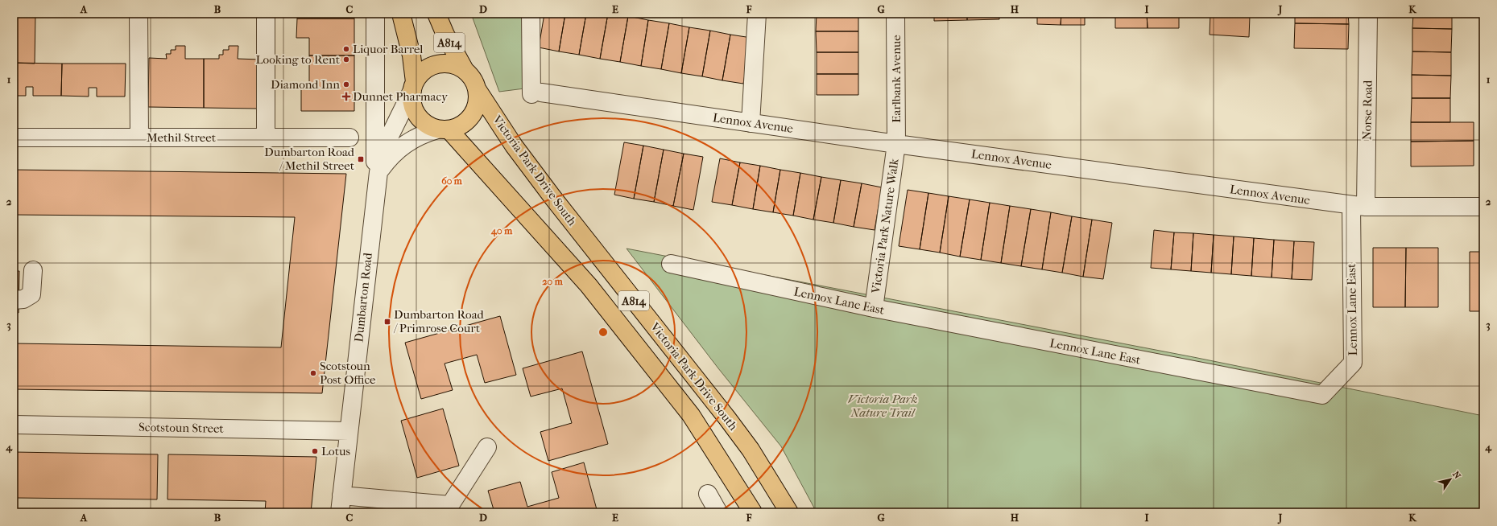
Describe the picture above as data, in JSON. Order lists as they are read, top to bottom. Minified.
{"streets":{"main road":["A814","Victoria Park Drive South"],"street":["Earlbank Avenue","Norse Road","Lennox Avenue","Methil Street","Victoria Park Nature Walk","Dumbarton Road","Lennox Lane East","Scotstoun Street"]},"crossings":[["A814","Victoria Park Drive South"],["A814","Dumbarton Road"],["Earlbank Avenue","Lennox Avenue"],["Earlbank Avenue","Victoria Park Nature Walk"],["Norse Road","Lennox Avenue"],["Norse Road","Lennox Lane East"],["Lennox Avenue","Victoria Park Nature Walk"],["Lennox Avenue","Lennox Lane East"],["Victoria Park Drive South","Dumbarton Road"],["Victoria Park Nature Walk","Lennox Lane East"],["Dumbarton Road","Scotstoun Street"]],"parks":["Victoria Park Nature Trail"],"places":{"other":["Liquor Barrel","Looking to Rent","Diamond Inn","Scotstoun Post Office","Lotus"],"health":["Dunnet Pharmacy"],"transit":["Dumbarton Road / Methil Street","Dumbarton Road / Primrose Court"]},"north":"top right","grid":{"columns":["A","B","C","D","E","F","G","H","I","J","K"],"rows":["1","2","3","4"]},"rings":["60 m","40 m","20 m"]}
